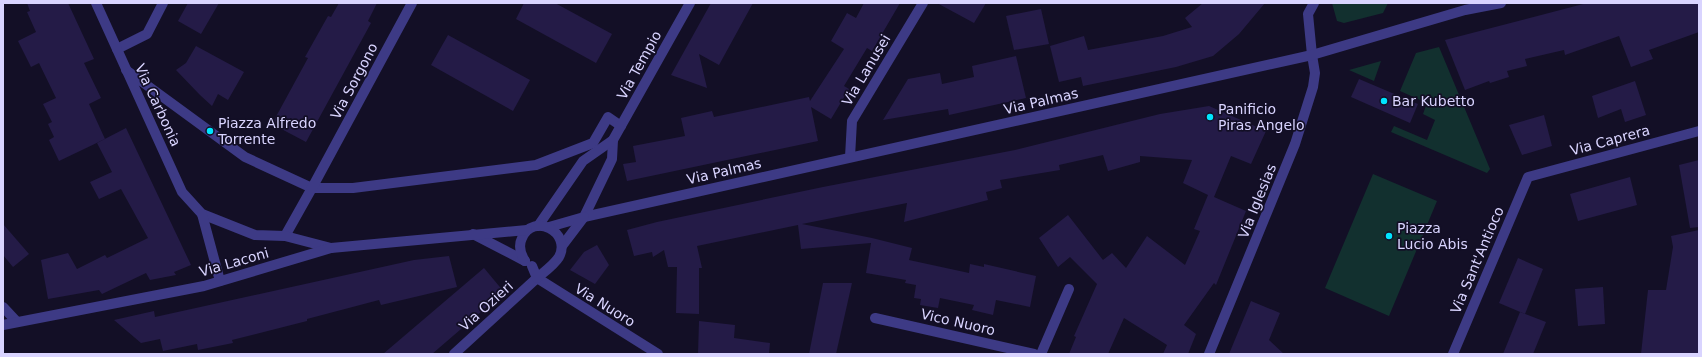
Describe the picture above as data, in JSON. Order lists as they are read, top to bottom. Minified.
{"streets":{"street":["Via Tempio","Via Lanusei","Via Sorgono","Via Palmas","Via Carbonia","Via Caprera","Via Iglesias","Via Sant'Antioco","Via Laconi","Via Nuoro","Via Ozieri","Vico Nuoro"]},"crossings":[["Via Tempio","Via Palmas"],["Via Lanusei","Via Palmas"],["Via Sorgono","Via Carbonia"],["Via Palmas","Via Iglesias"],["Via Carbonia","Via Laconi"],["Via Caprera","Via Sant'Antioco"],["Via Nuoro","Via Ozieri"]],"places":["Bar Kubetto","Panificio Piras Angelo","Piazza Alfredo Torrente","Piazza Lucio Abis"]}
